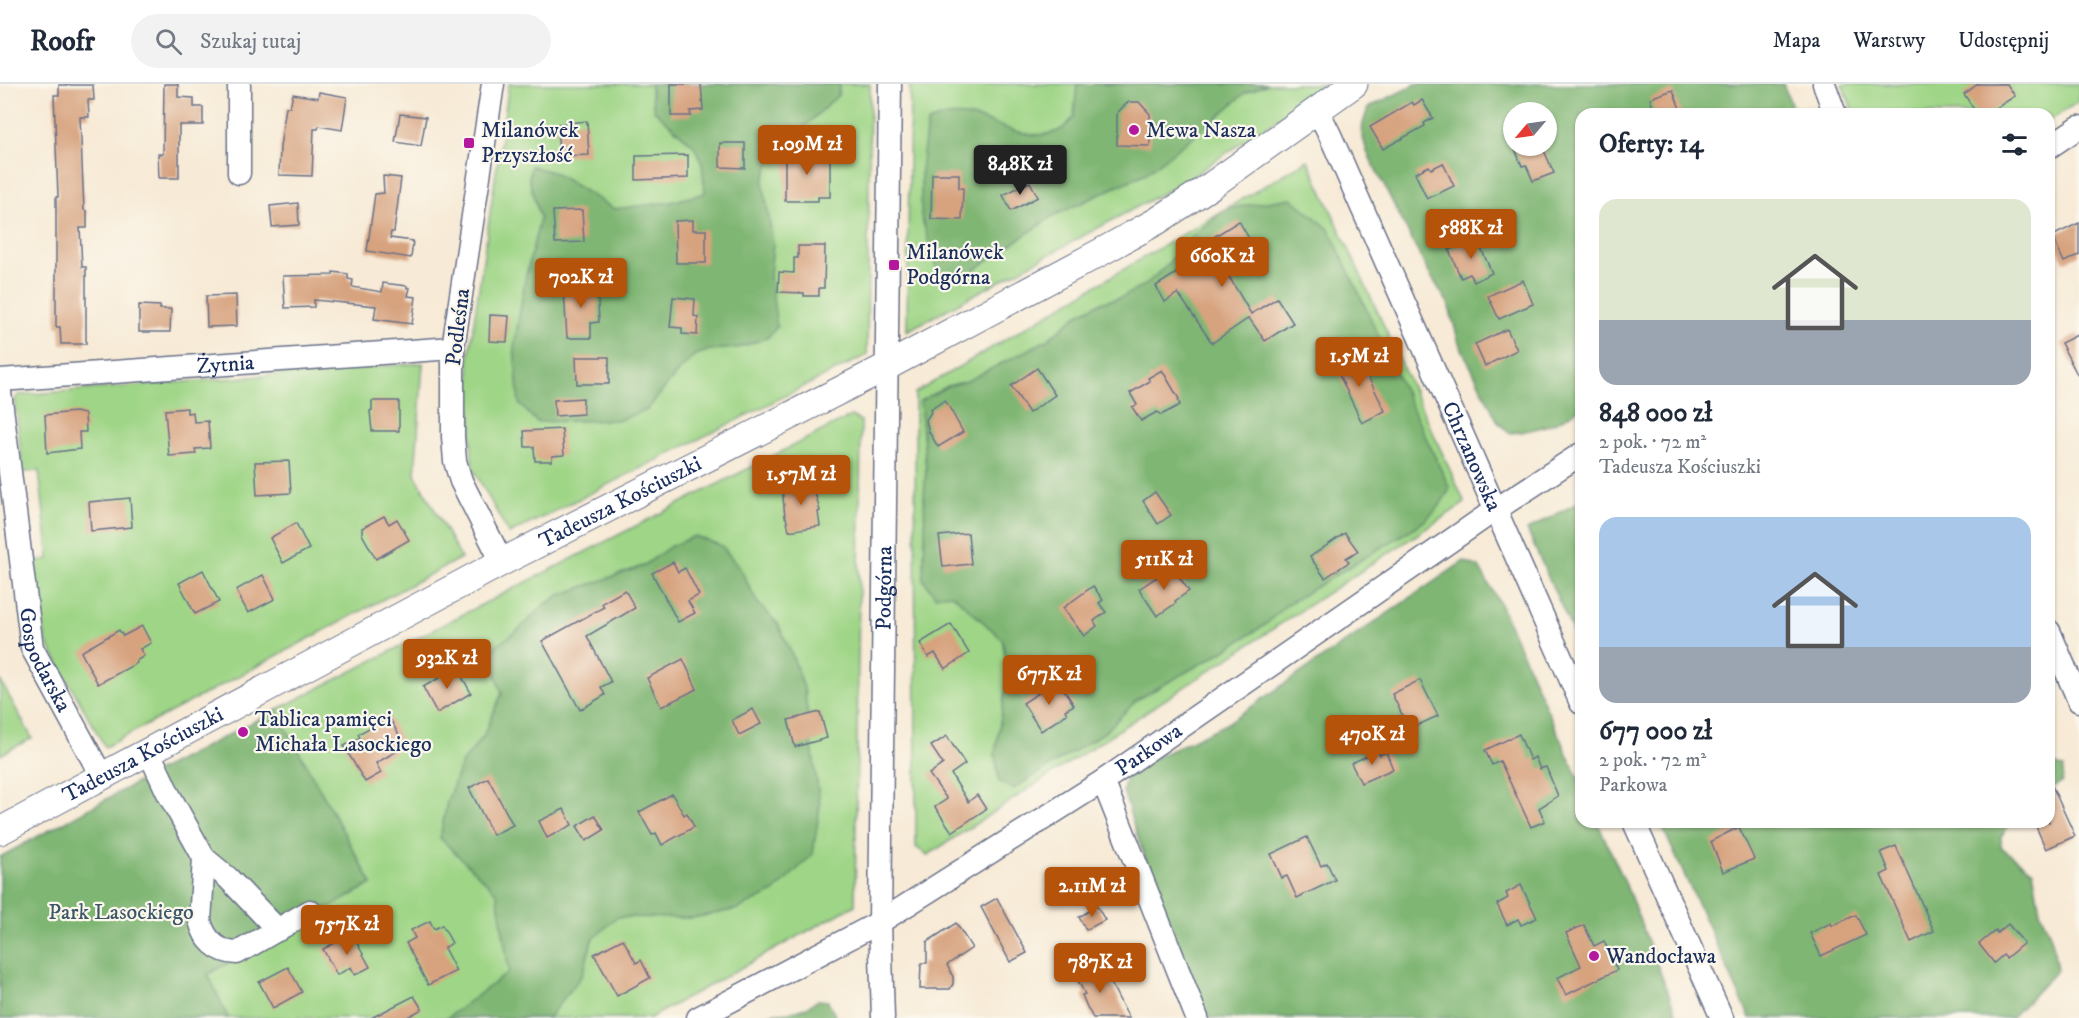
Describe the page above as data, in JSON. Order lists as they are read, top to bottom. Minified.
{"streets":{"street":["Podleśna","Żytnia","Chrzanowska","Tadeusza Kościuszki","Podgórna","Gospodarska","Parkowa"]},"crossings":[["Podleśna","Żytnia"],["Podleśna","Tadeusza Kościuszki"],["Chrzanowska","Tadeusza Kościuszki"],["Chrzanowska","Parkowa"],["Tadeusza Kościuszki","Podgórna"],["Tadeusza Kościuszki","Gospodarska"],["Podgórna","Parkowa"]],"parks":["Park Lasockiego"],"places":{"other":["Mewa Nasza","Tablica pamięci Michała Lasockiego","Wandocława"],"transit":["Milanówek Przyszłość","Milanówek Podgórna"]},"north":"bottom left","page":{"header":"Roofr","search":"Szukaj tutaj","nav":["Mapa","Warstwy","Udostępnij"],"heading":"Oferty: 14","price":["1.09M zł","848K zł","588K zł","660K zł","702K zł","1.5M zł","1.57M zł","511K zł","932K zł","677K zł","470K zł","2.11M zł","757K zł","787K zł"],"list":[{"name":"848 000 zł","note":"2 pok. · 72 m² · Tadeusza Kościuszki"},{"name":"677 000 zł","note":"2 pok. · 72 m² · Parkowa"}]}}
